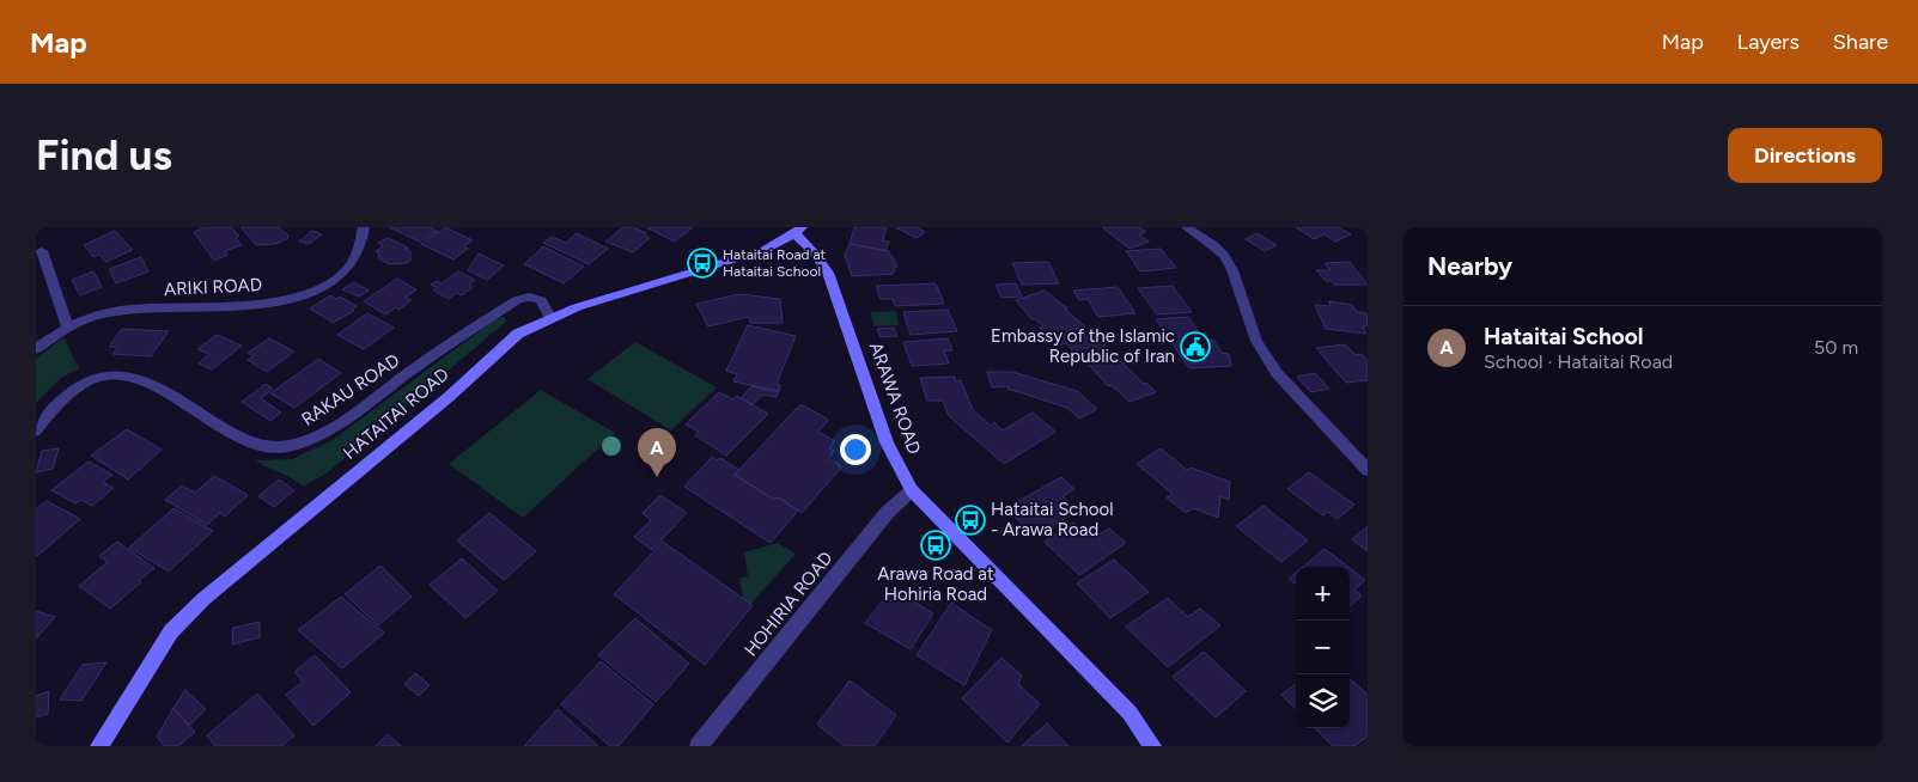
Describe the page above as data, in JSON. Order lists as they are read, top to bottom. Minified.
{"streets":{"street":["ARIKI ROAD","RAKAU ROAD","ARAWA ROAD","HATAITAI ROAD","HOHIRIA ROAD"]},"crossings":[["RAKAU ROAD","HATAITAI ROAD"],["ARAWA ROAD","HATAITAI ROAD"],["ARAWA ROAD","HOHIRIA ROAD"]],"places":{"bus stop":["Hataitai Road at Hataitai School","Hataitai School - Arawa Road","Arawa Road at Hohiria Road"],"public building":["Embassy of the Islamic Republic of Iran"]},"page":{"header":"Map","nav":["Map","Layers","Share"],"buttons":"Directions","title":"Find us","heading":"Nearby","list":[{"mark":"A","name":"Hataitai School","note":"School · Hataitai Road","value":"50 m"}],"pins":"A","map_buttons":["+","−"]}}
